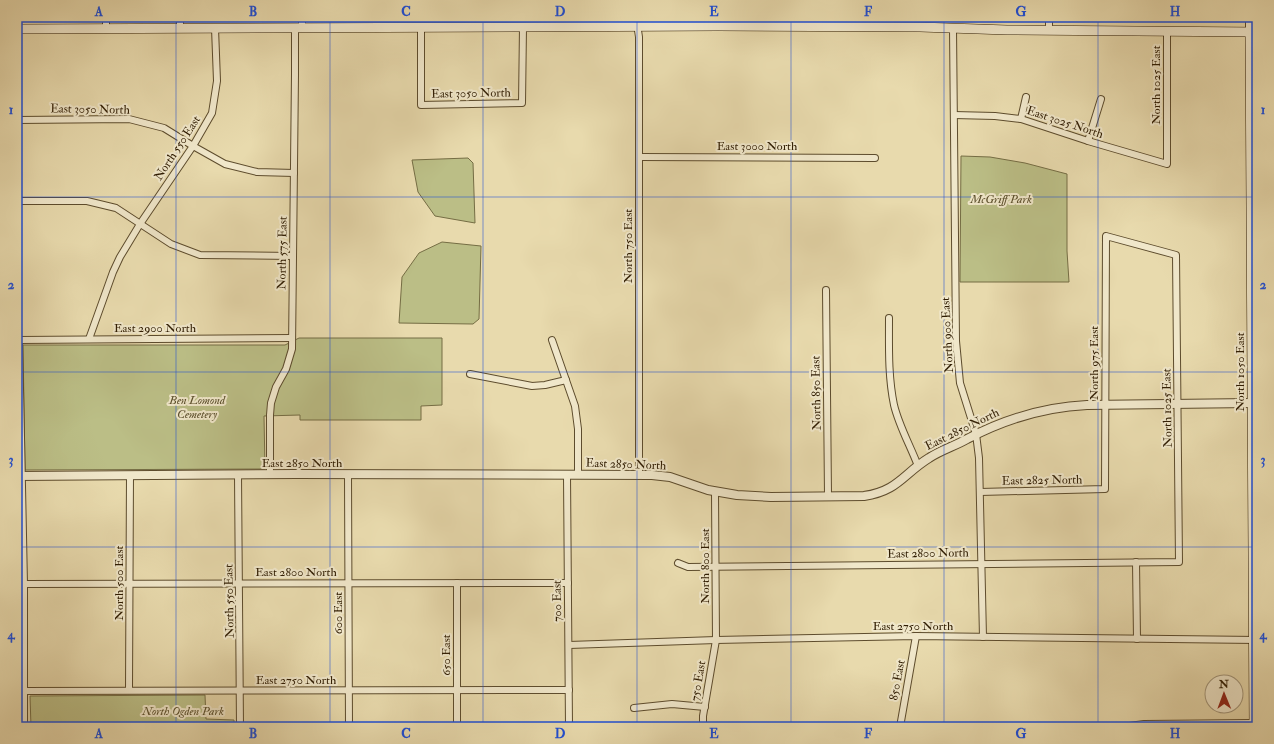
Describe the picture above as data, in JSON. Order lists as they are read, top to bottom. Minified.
{"streets":{"main road":["North 1050 East"],"street":["North 1025 East","East 3050 North","East 3025 North","East 3000 North","North 550 East","North 750 East","North 575 East","East 2900 North","North 900 East","North 975 East","North 850 East","East 2850 North","East 2825 North","East 2800 North","North 800 East","North 500 East","700 East","600 East","East 2750 North","650 East","850 East","750 East"]},"crossings":[["North 1025 East","East 3025 North"],["North 1025 East","North 975 East"],["North 1025 East","East 2850 North"],["North 1025 East","East 2800 North"],["East 3050 North","North 550 East"],["East 3050 North","North 575 East"],["East 3025 North","North 900 East"],["East 3000 North","North 750 East"],["North 550 East","East 2850 North"],["North 550 East","East 2800 North"],["North 550 East","East 2750 North"],["North 750 East","East 2850 North"],["North 575 East","East 2900 North"],["North 575 East","East 2850 North"],["East 2900 North","East 2850 North"],["North 900 East","East 2850 North"],["North 900 East","East 2825 North"],["North 900 East","East 2800 North"],["North 900 East","East 2750 North"],["North 975 East","East 2850 North"],["North 975 East","East 2825 North"],["North 1050 East","East 2850 North"],["North 1050 East","East 2750 North"],["North 850 East","East 2850 North"],["East 2850 North","North 800 East"],["East 2850 North","North 500 East"],["East 2850 North","700 East"],["East 2850 North","600 East"],["East 2800 North","North 800 East"],["East 2800 North","North 500 East"],["East 2800 North","700 East"],["East 2800 North","600 East"],["East 2800 North","650 East"],["North 800 East","East 2750 North"],["North 800 East","750 East"],["North 500 East","East 2750 North"],["700 East","East 2750 North"],["600 East","East 2750 North"],["East 2750 North","650 East"],["East 2750 North","850 East"],["East 2750 North","750 East"]],"parks":["McGriff Park","Ben Lomond Cemetery","North Ogden Park"],"north":"top","grid":{"columns":["A","B","C","D","E","F","G","H"],"rows":["1","2","3","4"]}}
